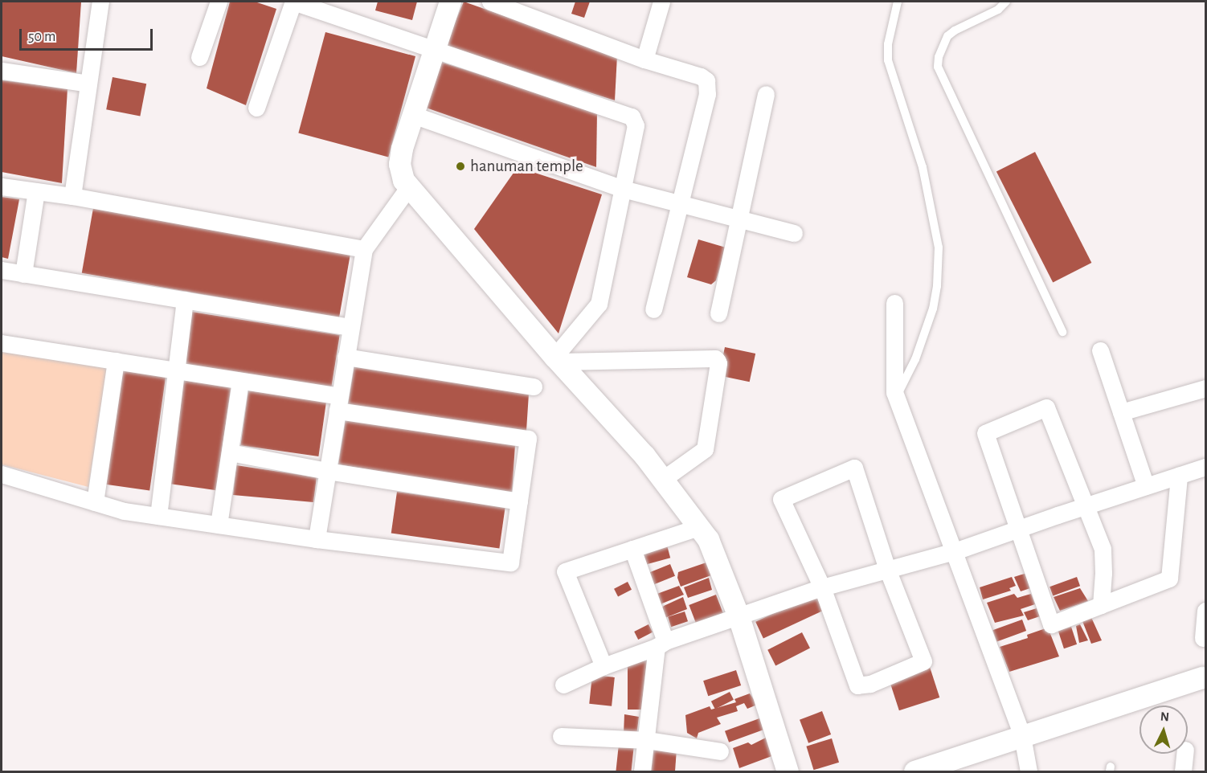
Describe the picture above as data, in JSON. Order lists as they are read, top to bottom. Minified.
{"places":["hanuman temple"],"scale_bar":"50 m","north":"top"}
